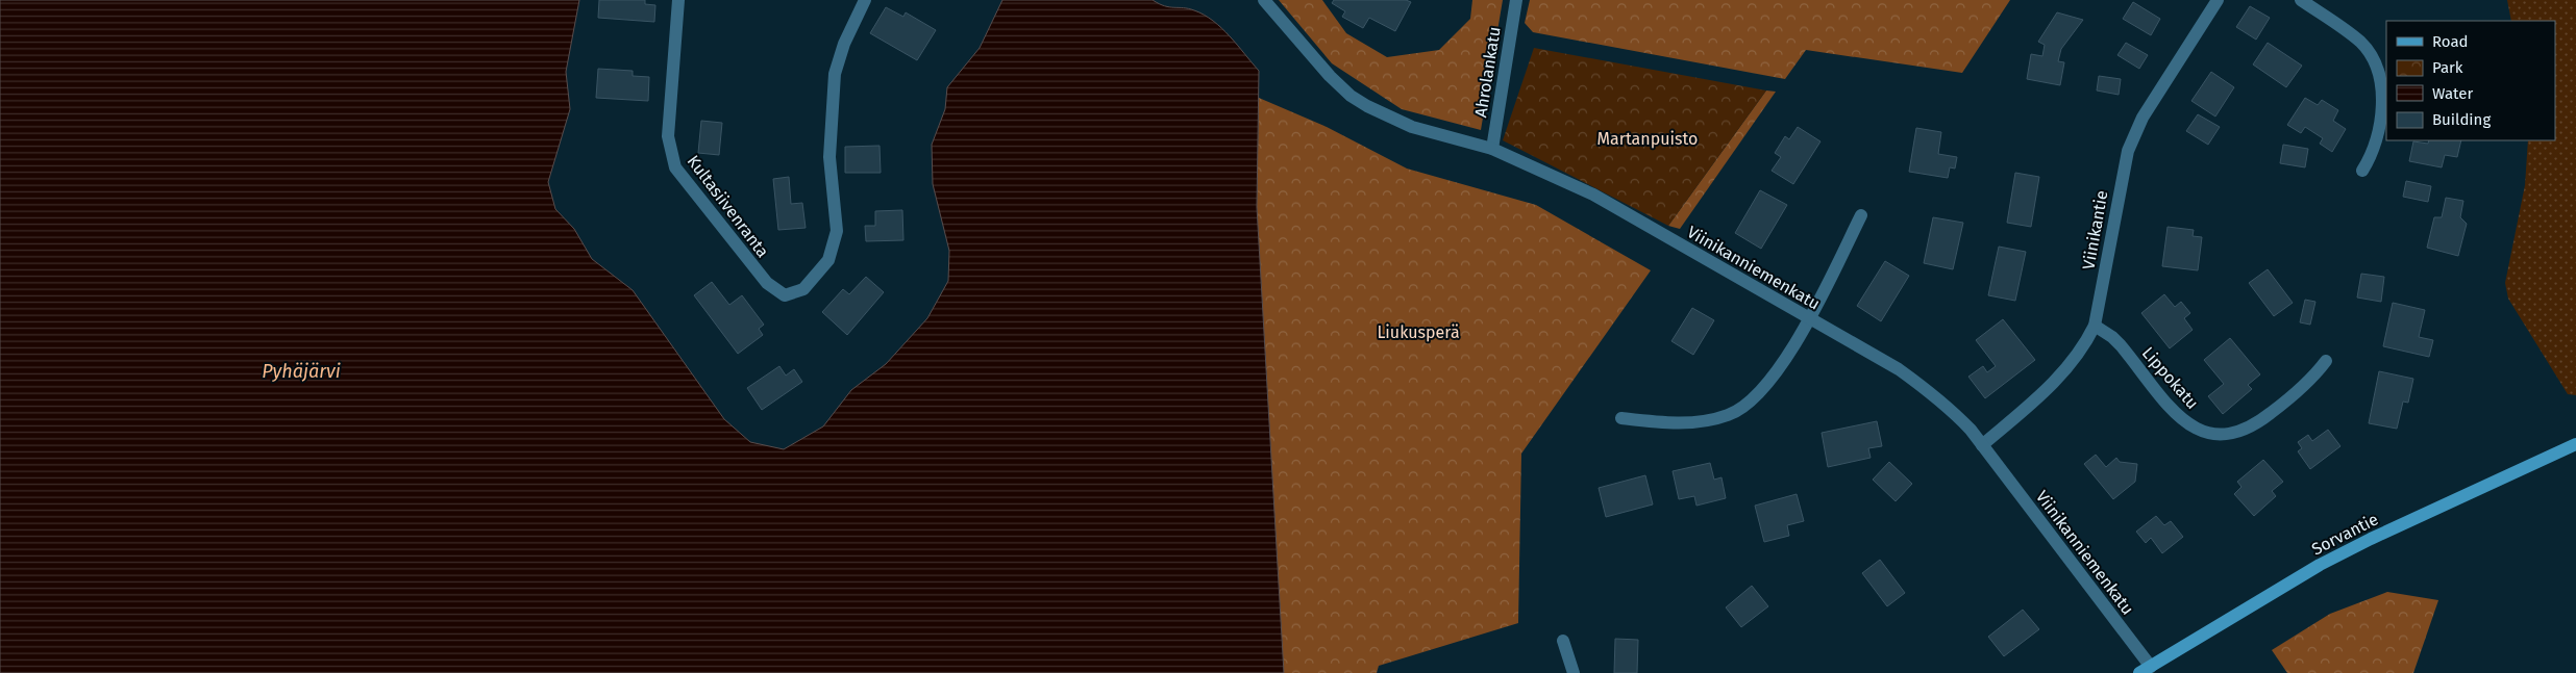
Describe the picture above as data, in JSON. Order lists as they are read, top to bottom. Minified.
{"streets":{"main road":["Sorvantie"],"street":["Ahrolankatu","Kultasiivenranta","Viinikantie","Viinikanniemenkatu","Lippokatu"]},"crossings":[["Ahrolankatu","Viinikanniemenkatu"],["Viinikantie","Viinikanniemenkatu"],["Viinikantie","Lippokatu"],["Viinikanniemenkatu","Sorvantie"]],"water":["Pyhäjärvi"],"parks":["Martanpuisto","Liukusperä"],"legend":["Road","Park","Water","Building"]}
